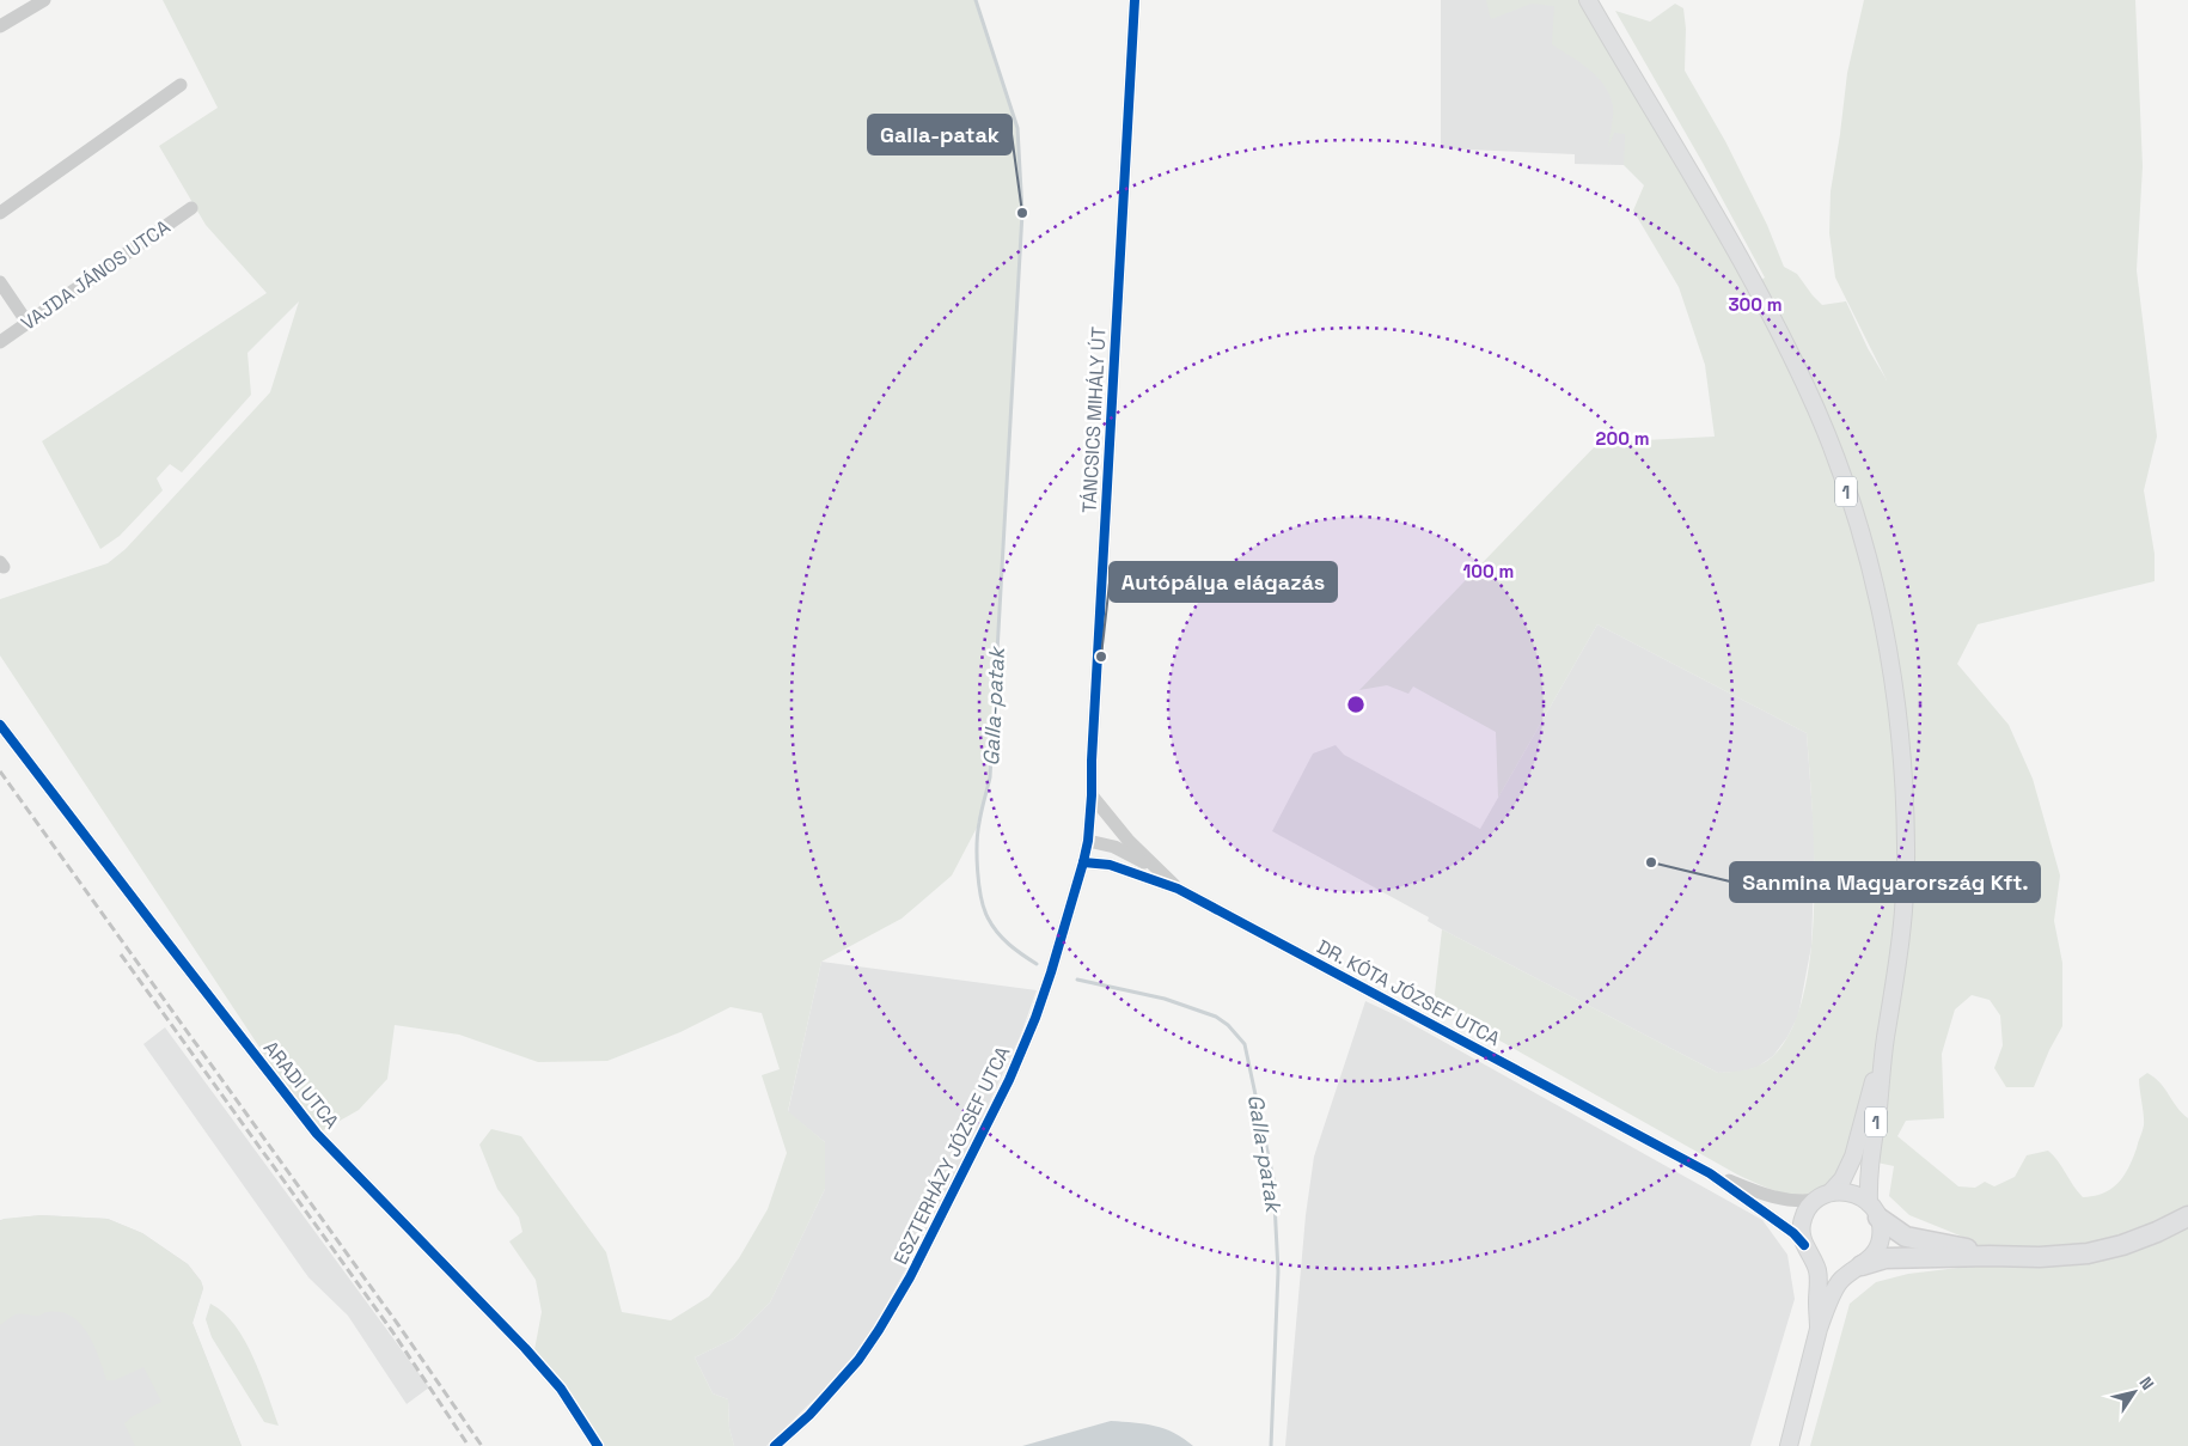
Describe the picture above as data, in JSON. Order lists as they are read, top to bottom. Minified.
{"streets":{"main road":["1"],"street":["VAJDA JÁNOS UTCA","TÁNCSICS MIHÁLY ÚT","DR. KÓTA JÓZSEF UTCA","ARADI UTCA","ESZTERHÁZY JÓZSEF UTCA"]},"crossings":[["TÁNCSICS MIHÁLY ÚT","DR. KÓTA JÓZSEF UTCA"],["TÁNCSICS MIHÁLY ÚT","ESZTERHÁZY JÓZSEF UTCA"],["DR. KÓTA JÓZSEF UTCA","ESZTERHÁZY JÓZSEF UTCA"]],"water":["Galla-patak"],"places":["Galla-patak","Autópálya elágazás","Sanmina Magyarország Kft."],"north":"top right","rings":["300 m","200 m","100 m"]}
